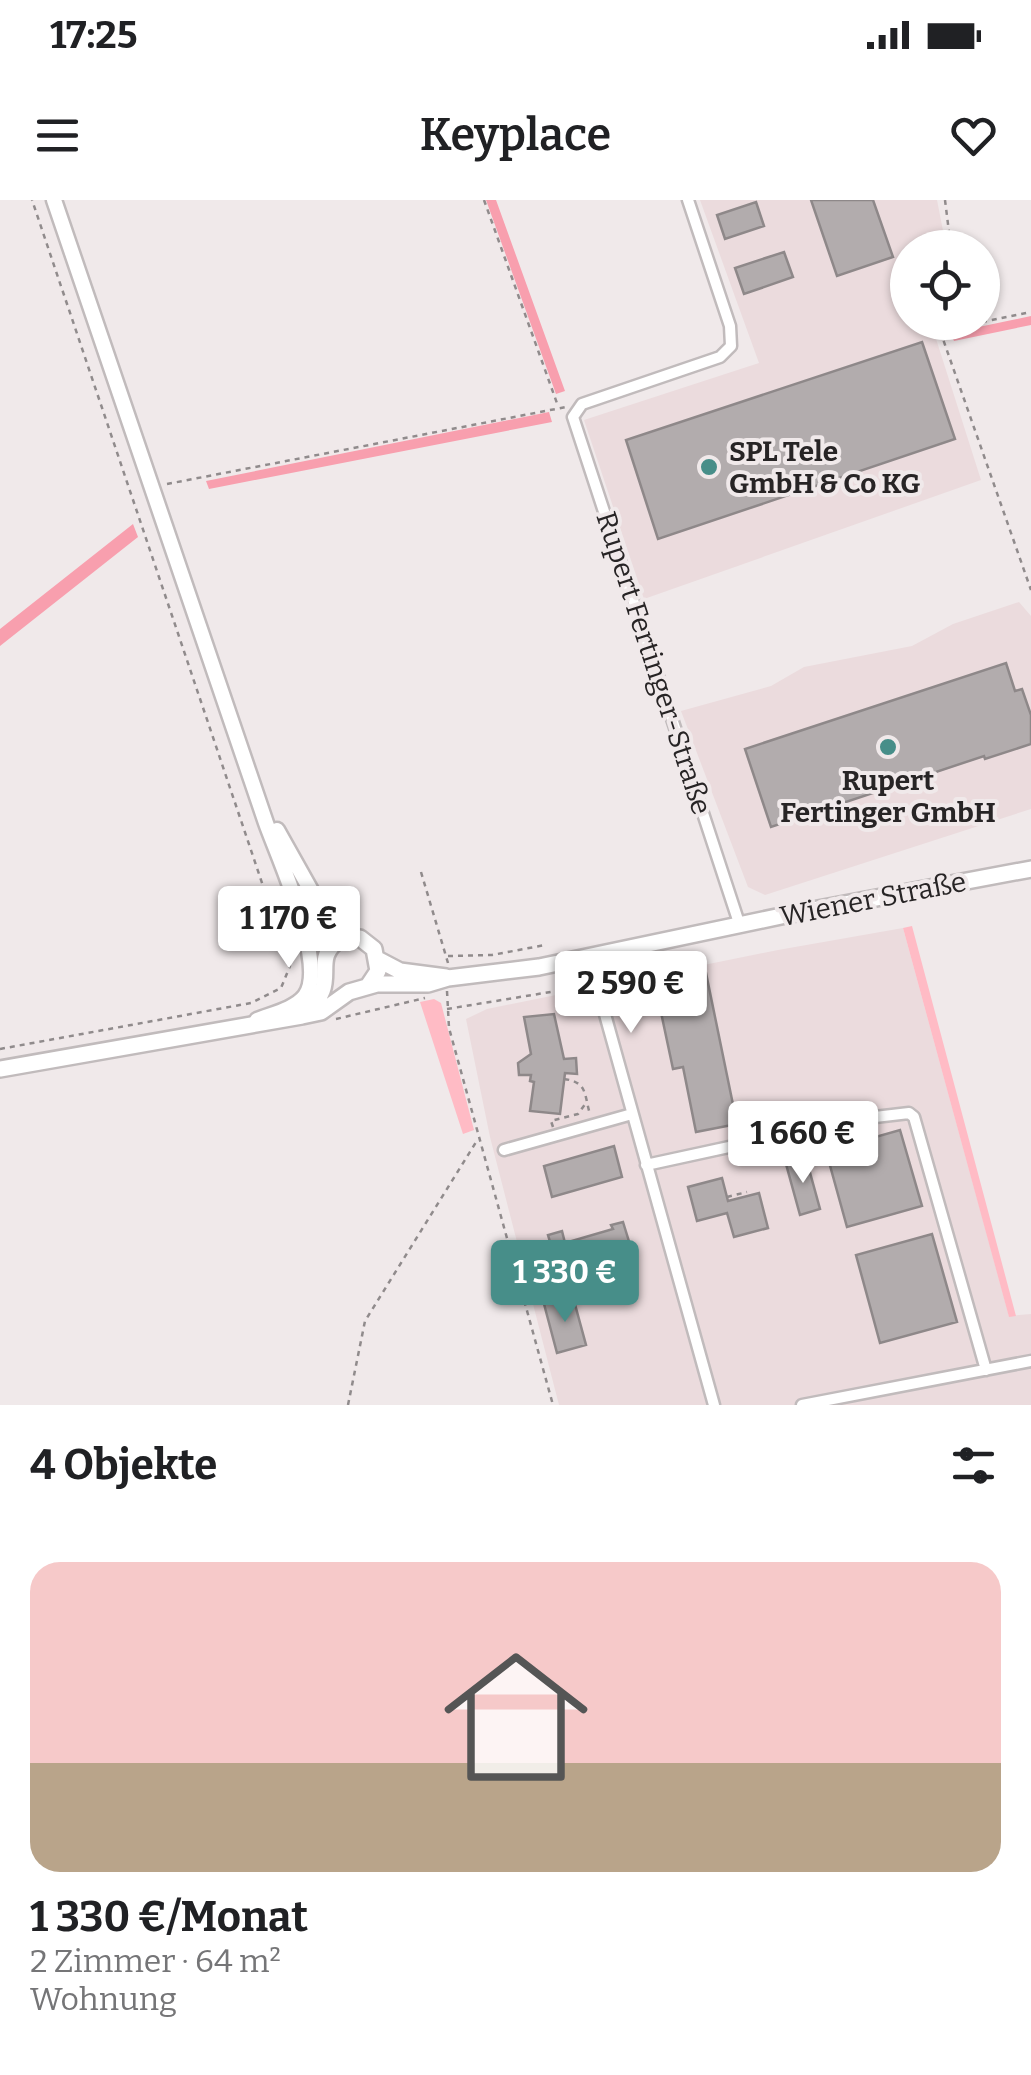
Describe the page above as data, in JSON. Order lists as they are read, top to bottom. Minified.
{"streets":{"main road":["Wiener Straße"],"street":["Rupert Fertinger-Straße"]},"crossings":[["Rupert Fertinger-Straße","Wiener Straße"]],"places":["SPL Tele GmbH & Co KG","Rupert Fertinger GmbH"],"page":{"status":"17:25","header":"Keyplace","price":["1 170 €","2 590 €","1 660 €","1 330 €"],"heading":"4 Objekte","list":[{"name":"1 330 €/Monat","note":"2 Zimmer · 64 m² · Wohnung"}]}}
